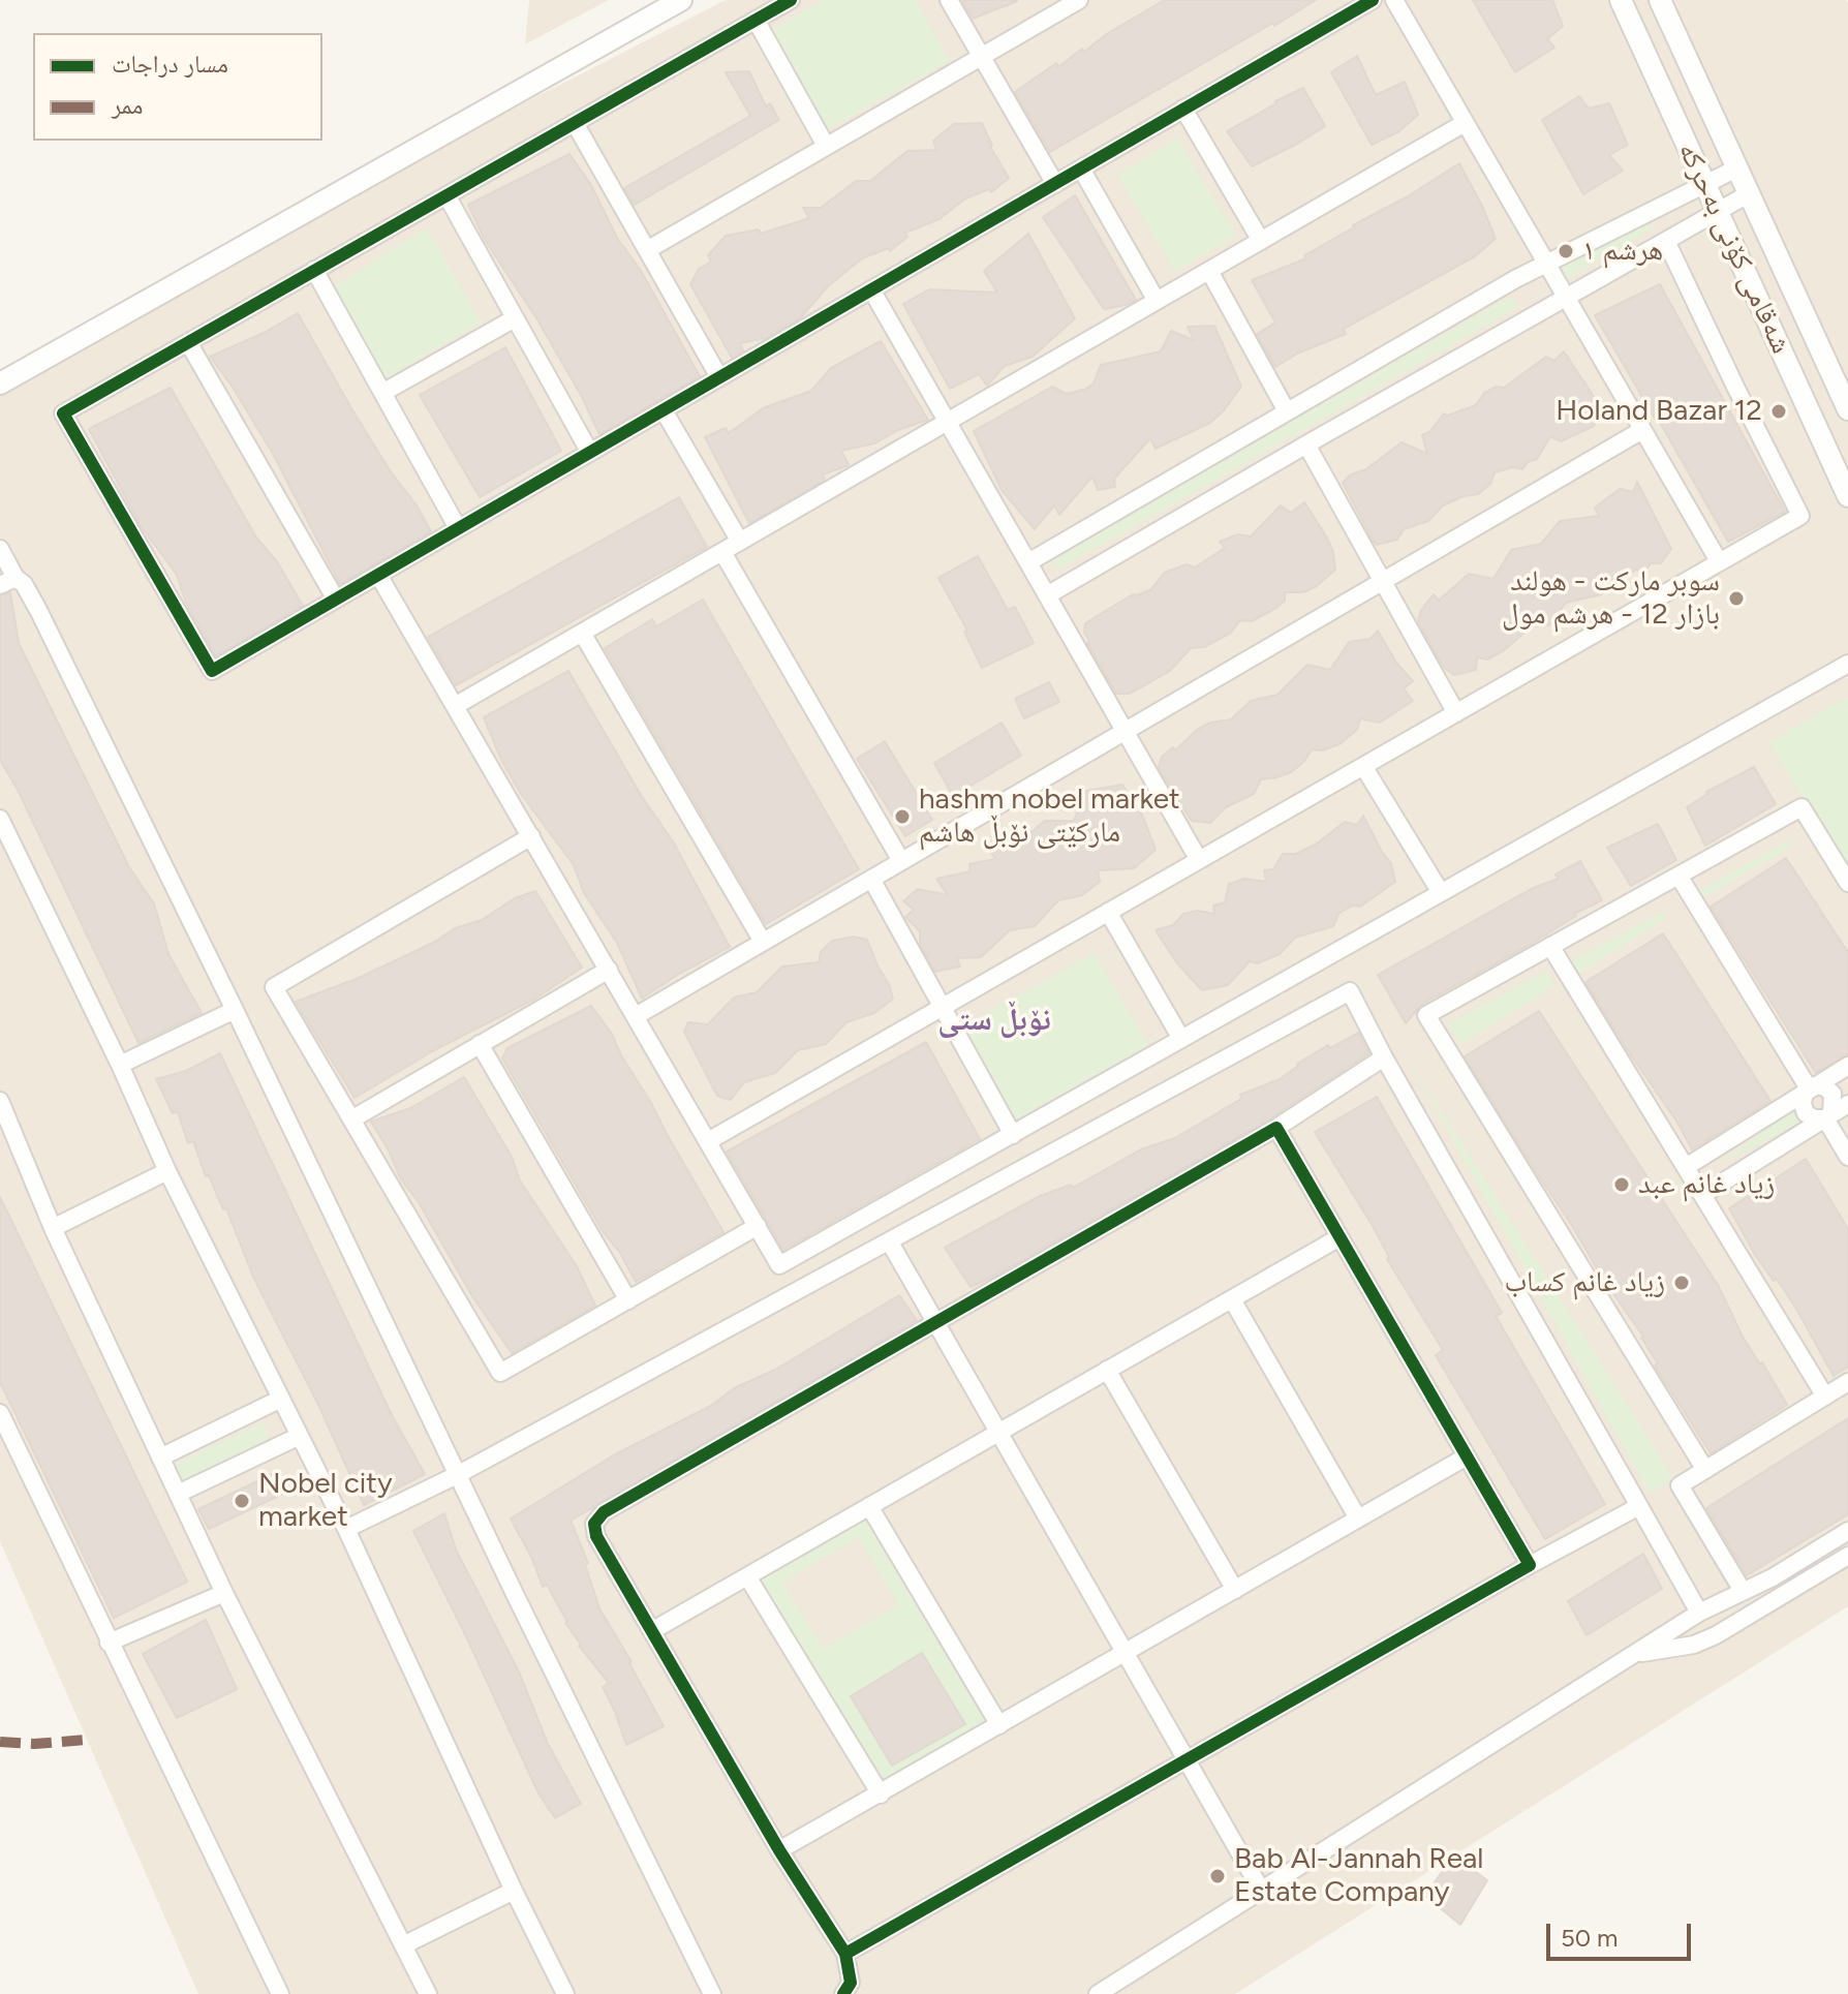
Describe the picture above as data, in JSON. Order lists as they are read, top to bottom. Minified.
{"streets":{"street":["شەقامی کۆنی بەحرکە"]},"districts":["نۆبڵ ستی"],"places":["هرشم ١","Holand Bazar 12","سوبر ماركت - هولند بازار 12 - هرشم مول","hashm nobel market مارکێتی نۆبڵ هاشم","زياد غانم عبد","زياد غانم كساب","Nobel city market","Bab Al-Jannah Real Estate Company"],"legend":["مسار دراجات","ممر"],"scale_bar":"50 m"}
